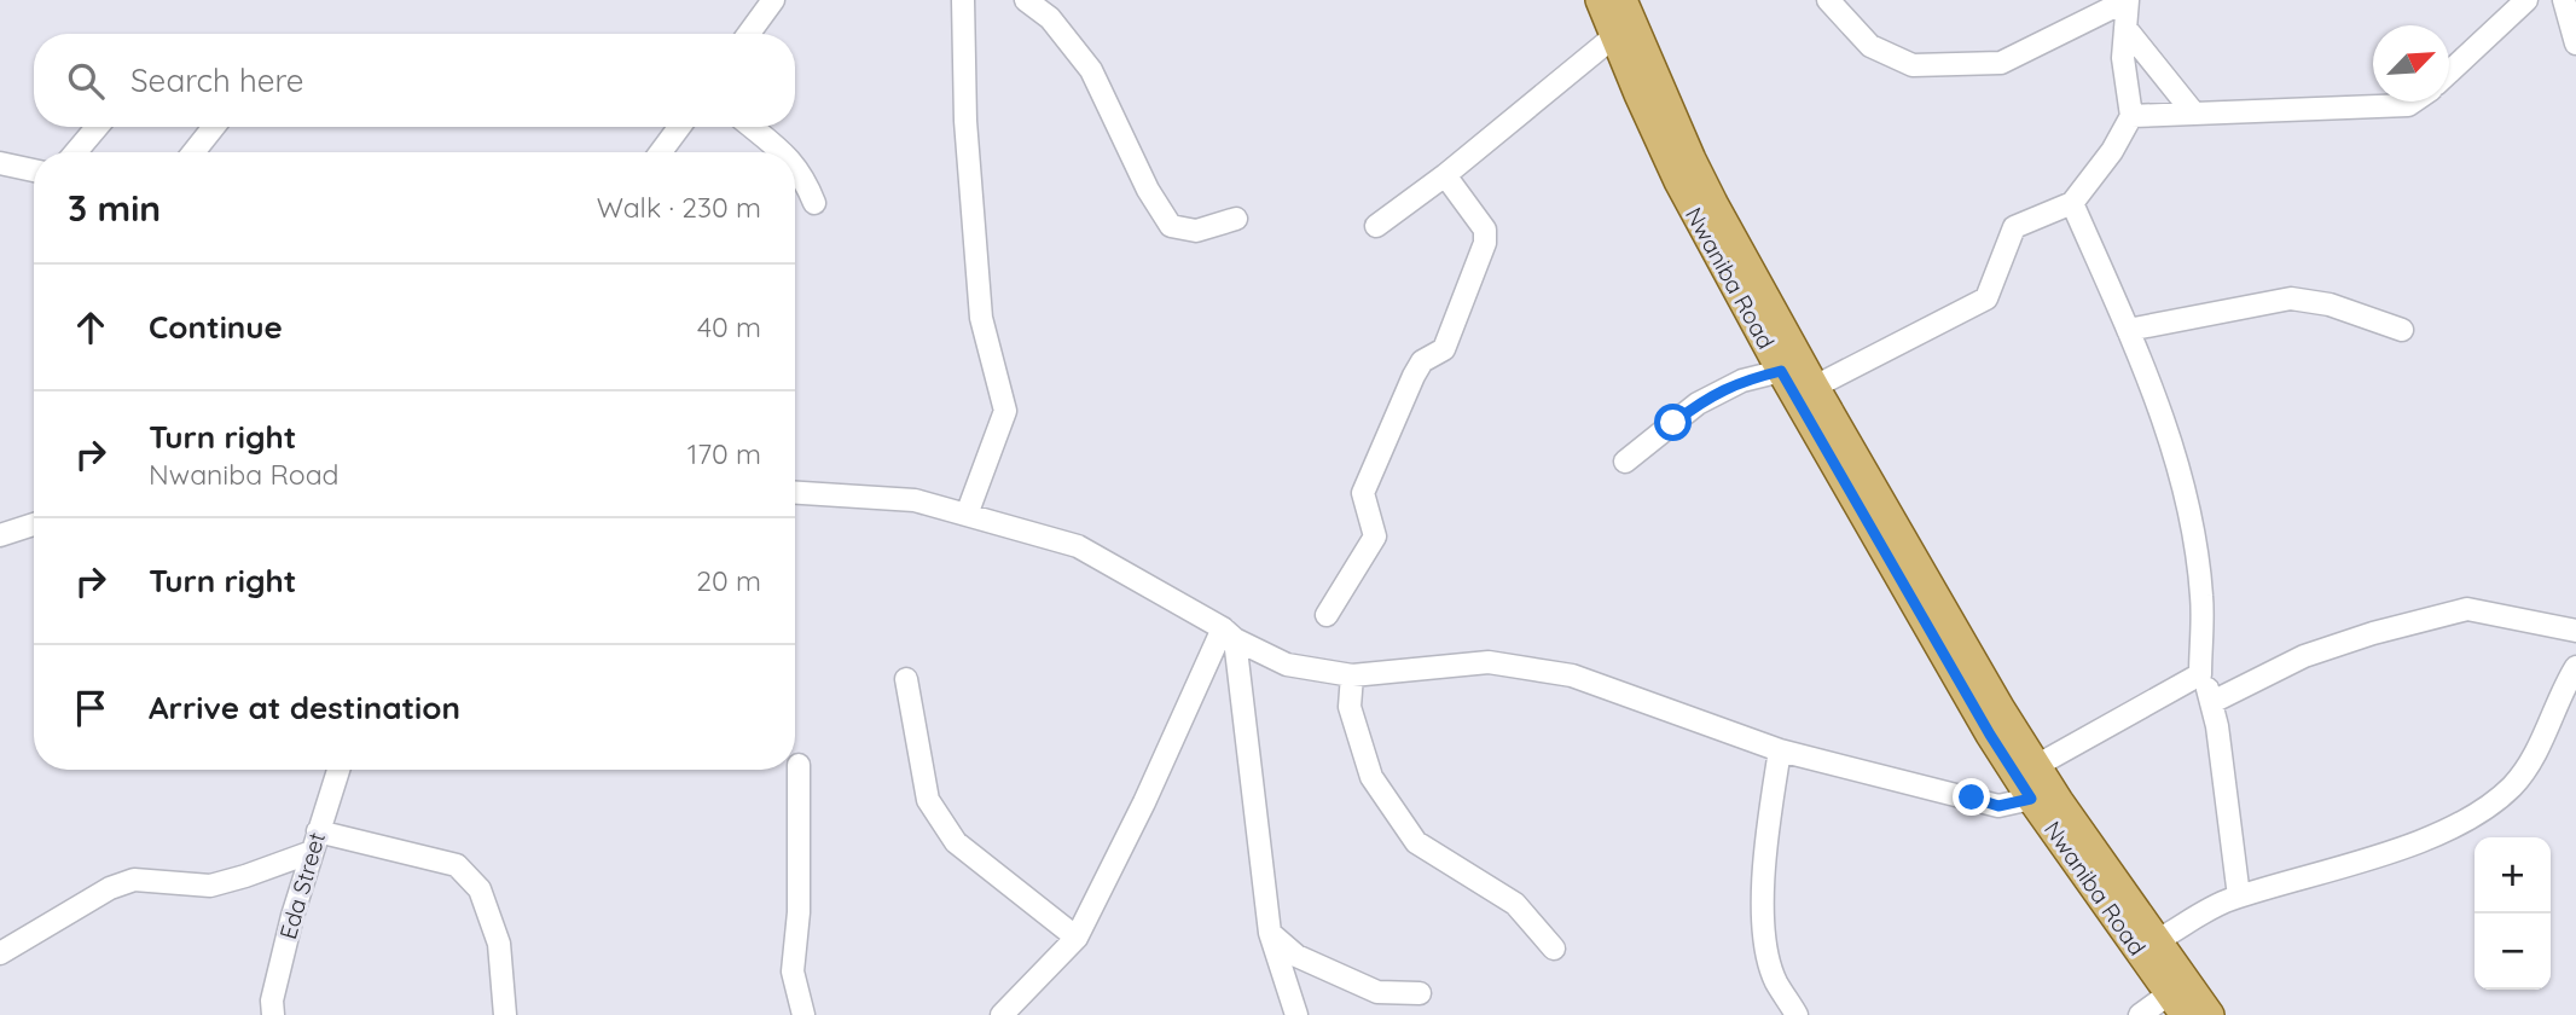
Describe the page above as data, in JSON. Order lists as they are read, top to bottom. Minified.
{"streets":{"main road":["Nwaniba Road"],"street":["Eda Street"]},"north":"top right","page":{"search":"Search here","heading":["3 min","Walk · 230 m"],"list":[["Continue","40 m"],["Turn right","Nwaniba Road","170 m"],["Turn right","20 m"],"Arrive at destination"],"map_buttons":["+","−"]}}
